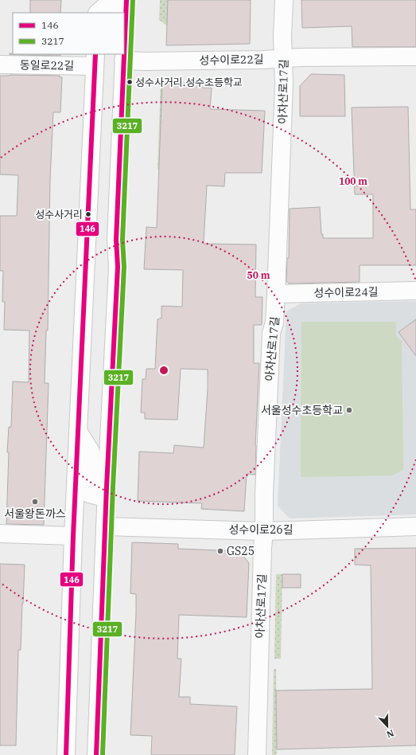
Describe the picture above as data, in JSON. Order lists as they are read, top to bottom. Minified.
{"streets":{"street":["성수이로22길","동일로22길","아차산로17길","성수이로24길","성수이로26길"]},"crossings":[["성수이로22길","아차산로17길"],["아차산로17길","성수이로24길"],["아차산로17길","성수이로26길"]],"places":["성수사거리.성수초등학교","성수사거리","서울성수초등학교","서울왕돈까스","GS25"],"lines":["transit line 146","transit line 3217"],"legend":["146","3217"],"north":"bottom","rings":["100 m","50 m"]}
